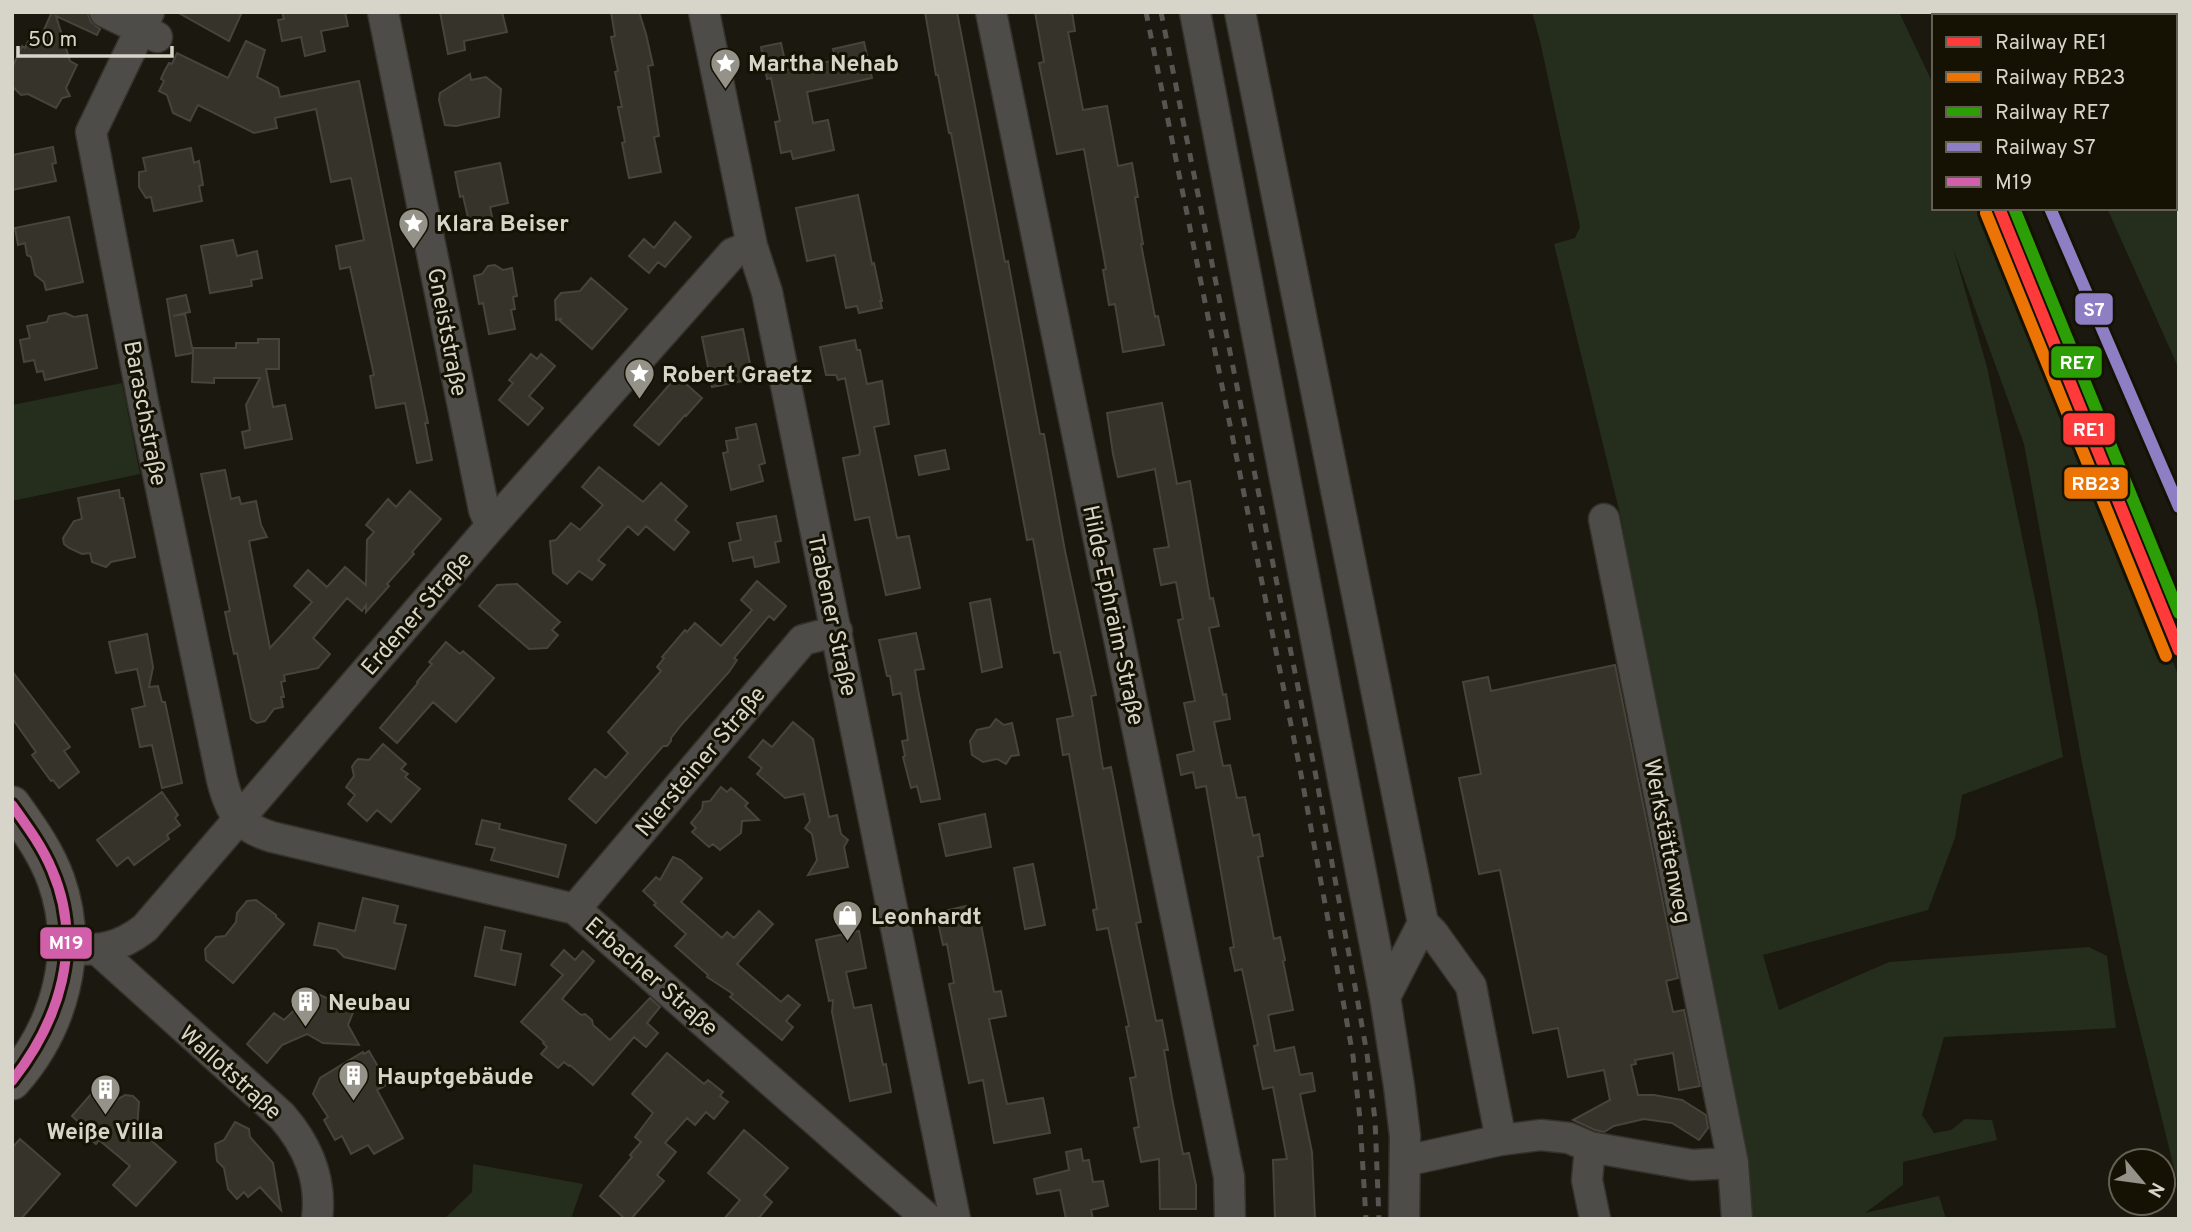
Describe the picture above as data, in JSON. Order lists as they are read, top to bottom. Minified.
{"streets":{"street":["Gneiststraße","Baraschstraße","Erdener Straße","Trabener Straße","Hilde-Ephraim-Straße","Niersteiner Straße","Werkstättenweg","Erbacher Straße","Wallotstraße"]},"crossings":[["Gneiststraße","Erdener Straße"],["Baraschstraße","Erdener Straße"],["Baraschstraße","Erbacher Straße"],["Erdener Straße","Trabener Straße"],["Erdener Straße","Erbacher Straße"],["Erdener Straße","Wallotstraße"],["Trabener Straße","Niersteiner Straße"],["Niersteiner Straße","Erbacher Straße"]],"places":{"place":["Martha Nehab","Klara Beiser","Robert Graetz"],"shop":["Leonhardt"],"building":["Neubau","Hauptgebäude","Weiße Villa"]},"lines":["rail line RE1","rail line RE7","rail line S7","rail line RB23","transit line M19"],"legend":["Railway RE1","Railway RB23","Railway RE7","Railway S7","M19"],"scale_bar":"50 m","north":"bottom right"}
